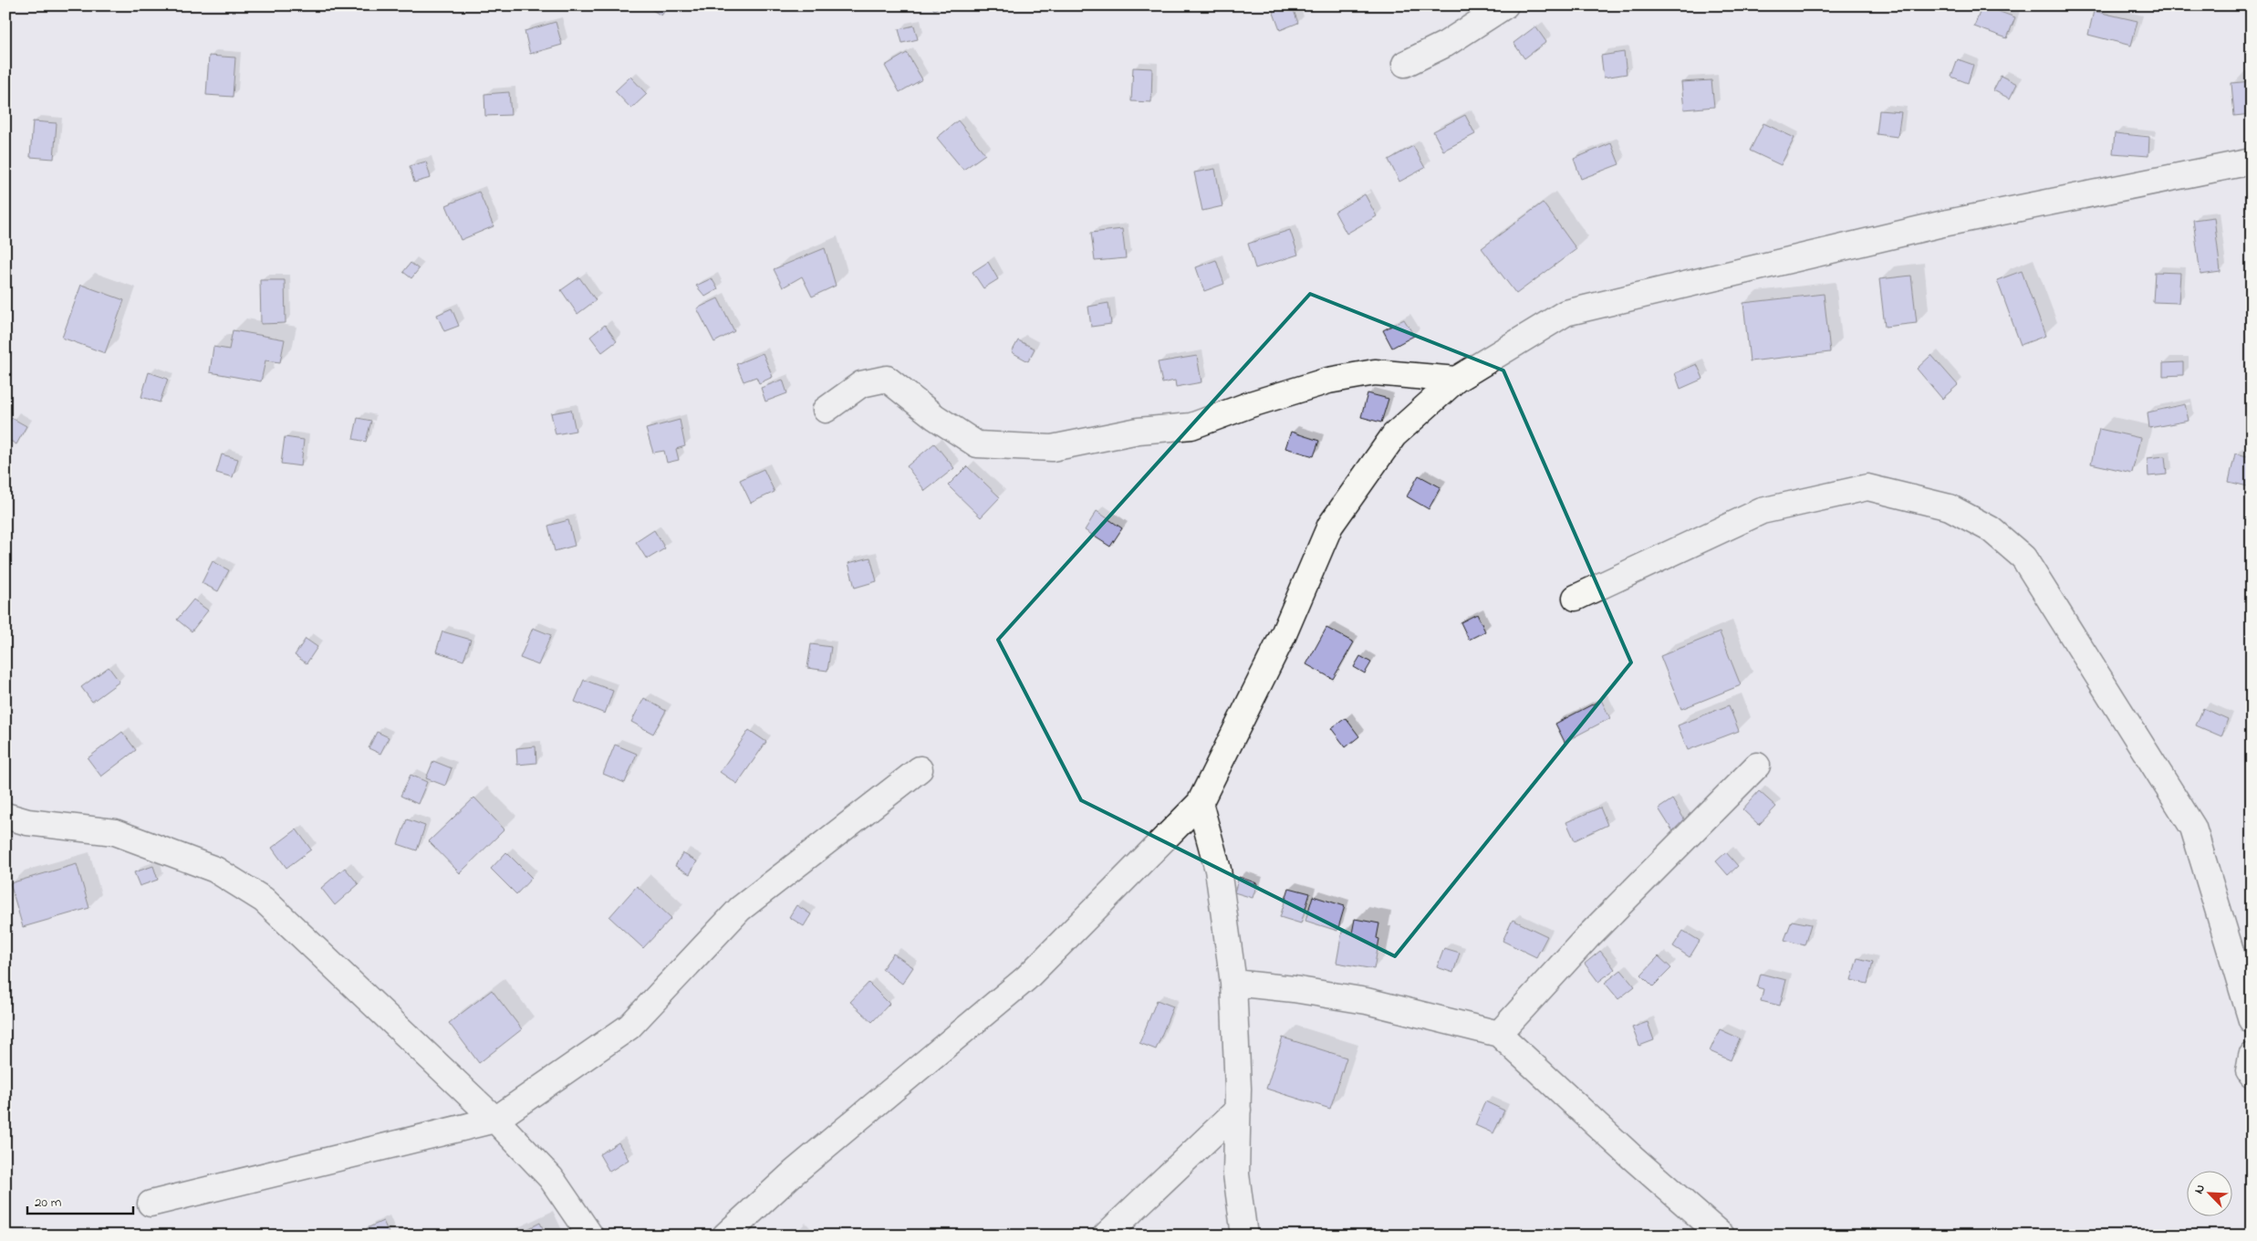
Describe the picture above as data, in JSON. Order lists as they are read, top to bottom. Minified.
{"scale_bar":"20 m","north":"top left"}
